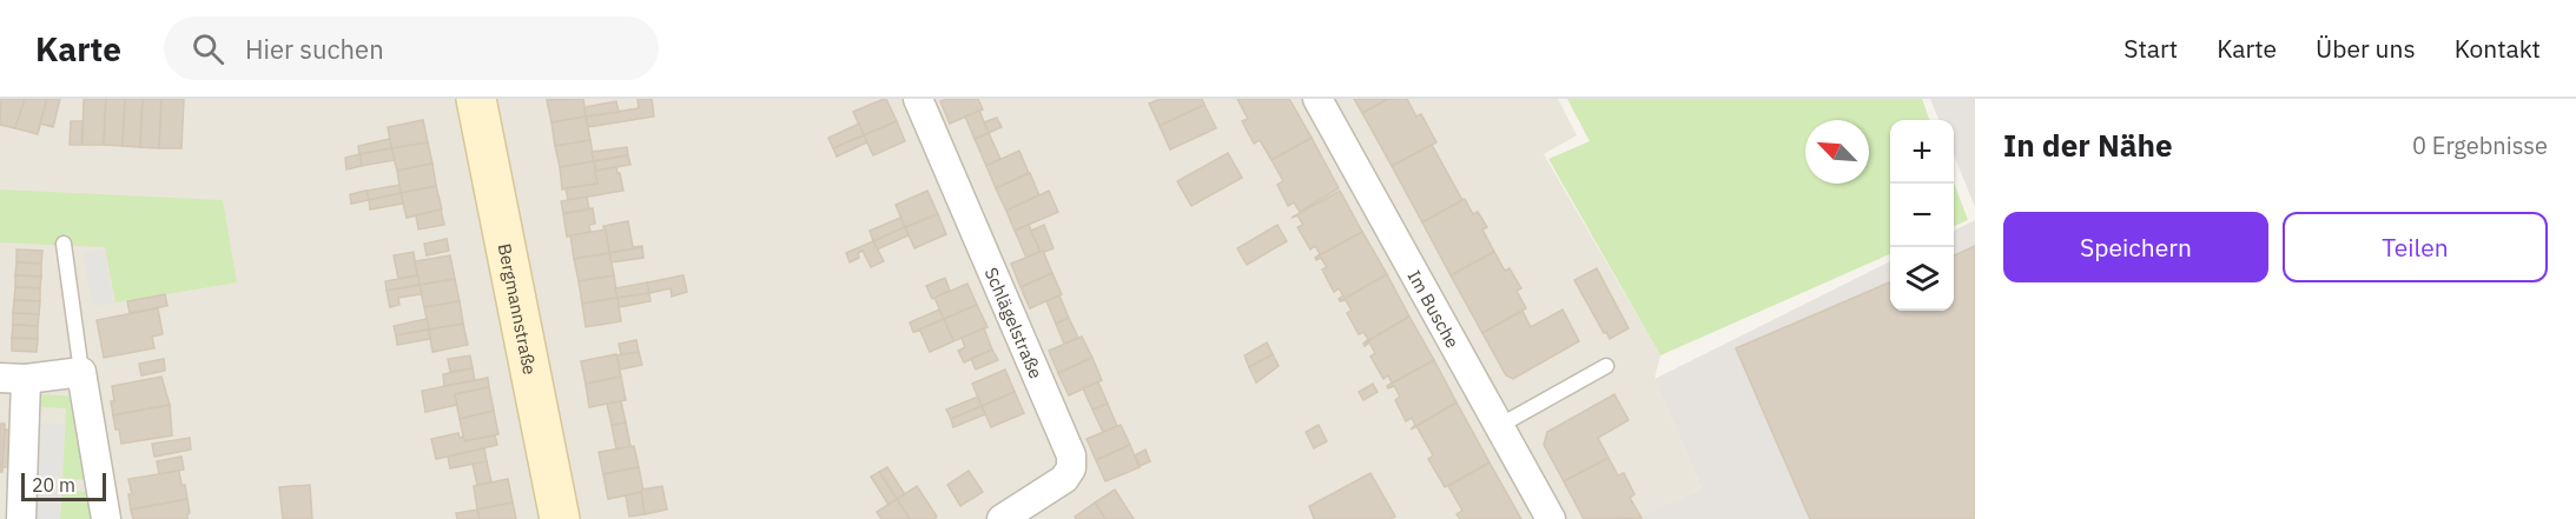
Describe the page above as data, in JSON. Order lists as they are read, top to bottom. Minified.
{"streets":{"street":["Bergmannstraße","Im Busche","Schlägelstraße"]},"scale_bar":"20 m","north":"top left","page":{"header":"Karte","search":"Hier suchen","nav":["Start","Karte","Über uns","Kontakt"],"heading":["In der Nähe","0 Ergebnisse"],"map_buttons":["+","−"],"buttons":["Speichern","Teilen"],"scale":"20 m"}}
